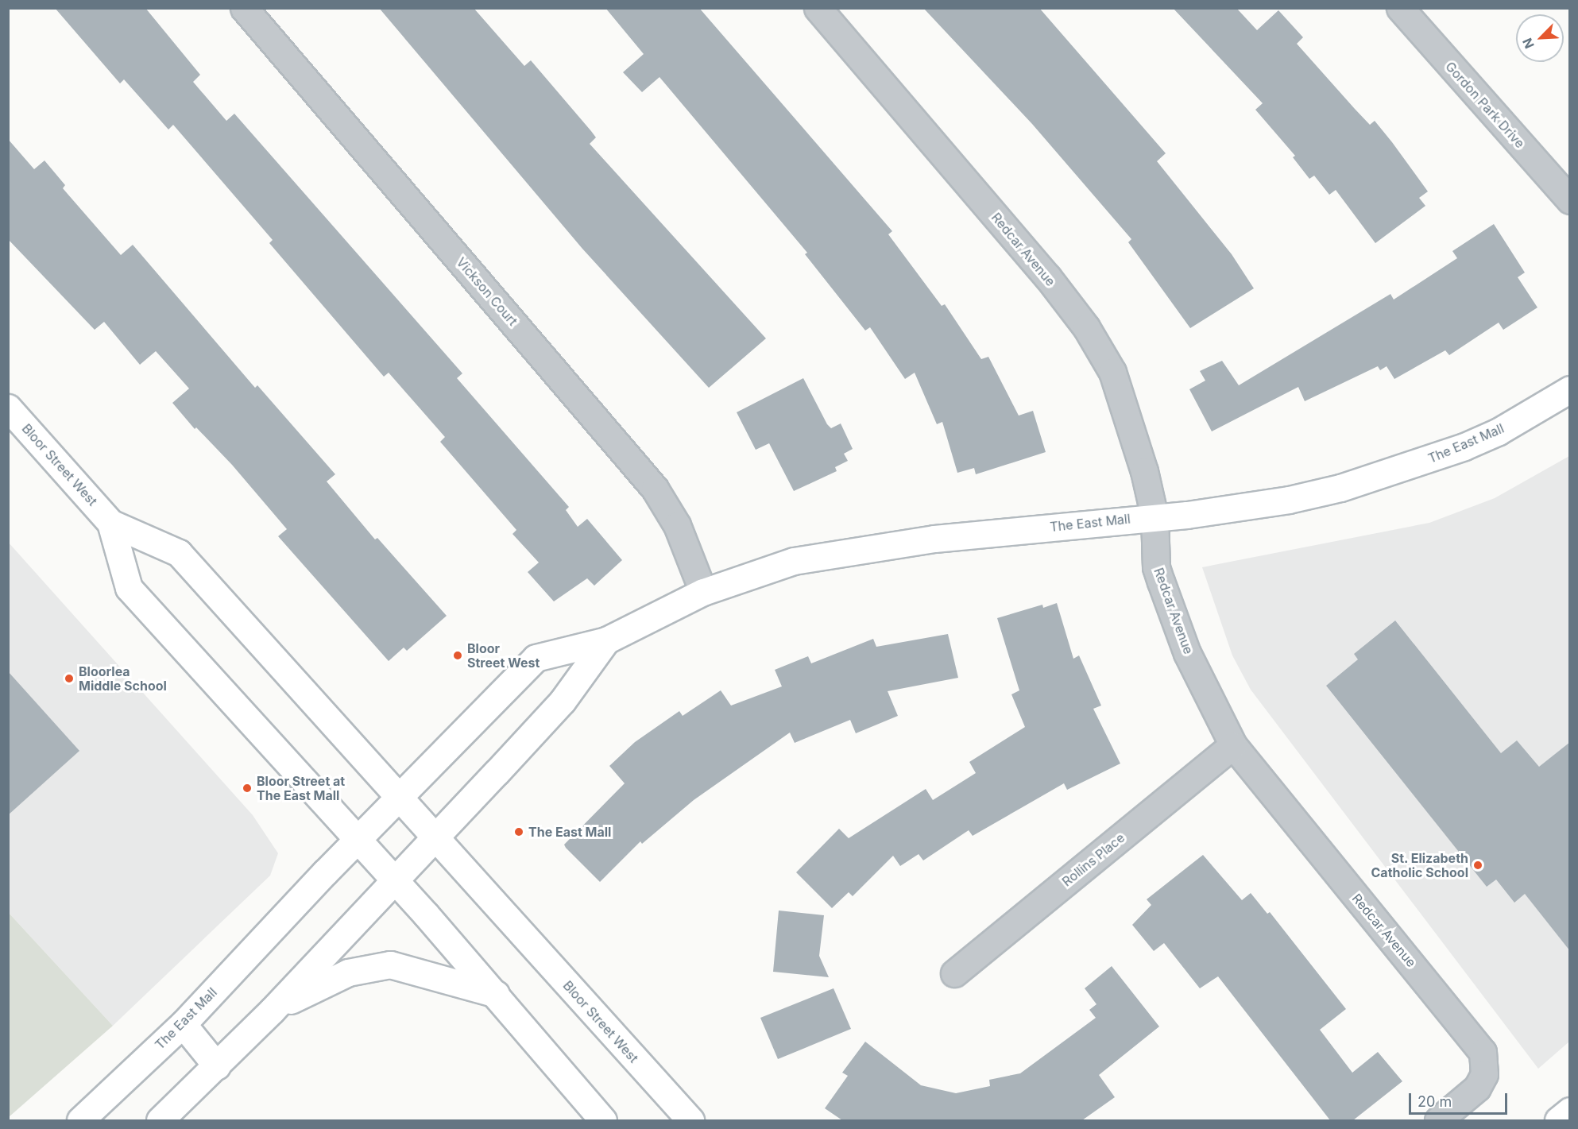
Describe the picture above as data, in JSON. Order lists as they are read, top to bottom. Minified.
{"streets":{"main road":["The East Mall","Bloor Street West"],"street":["Gordon Park Drive","Redcar Avenue","Vickson Court","Rollins Place"]},"crossings":[["Redcar Avenue","The East Mall"],["Redcar Avenue","Rollins Place"],["Vickson Court","The East Mall"],["The East Mall","Bloor Street West"]],"places":["Bloor Street West","Bloorlea Middle School","Bloor Street at The East Mall","The East Mall","St. Elizabeth Catholic School"],"scale_bar":"20 m","north":"bottom left"}
